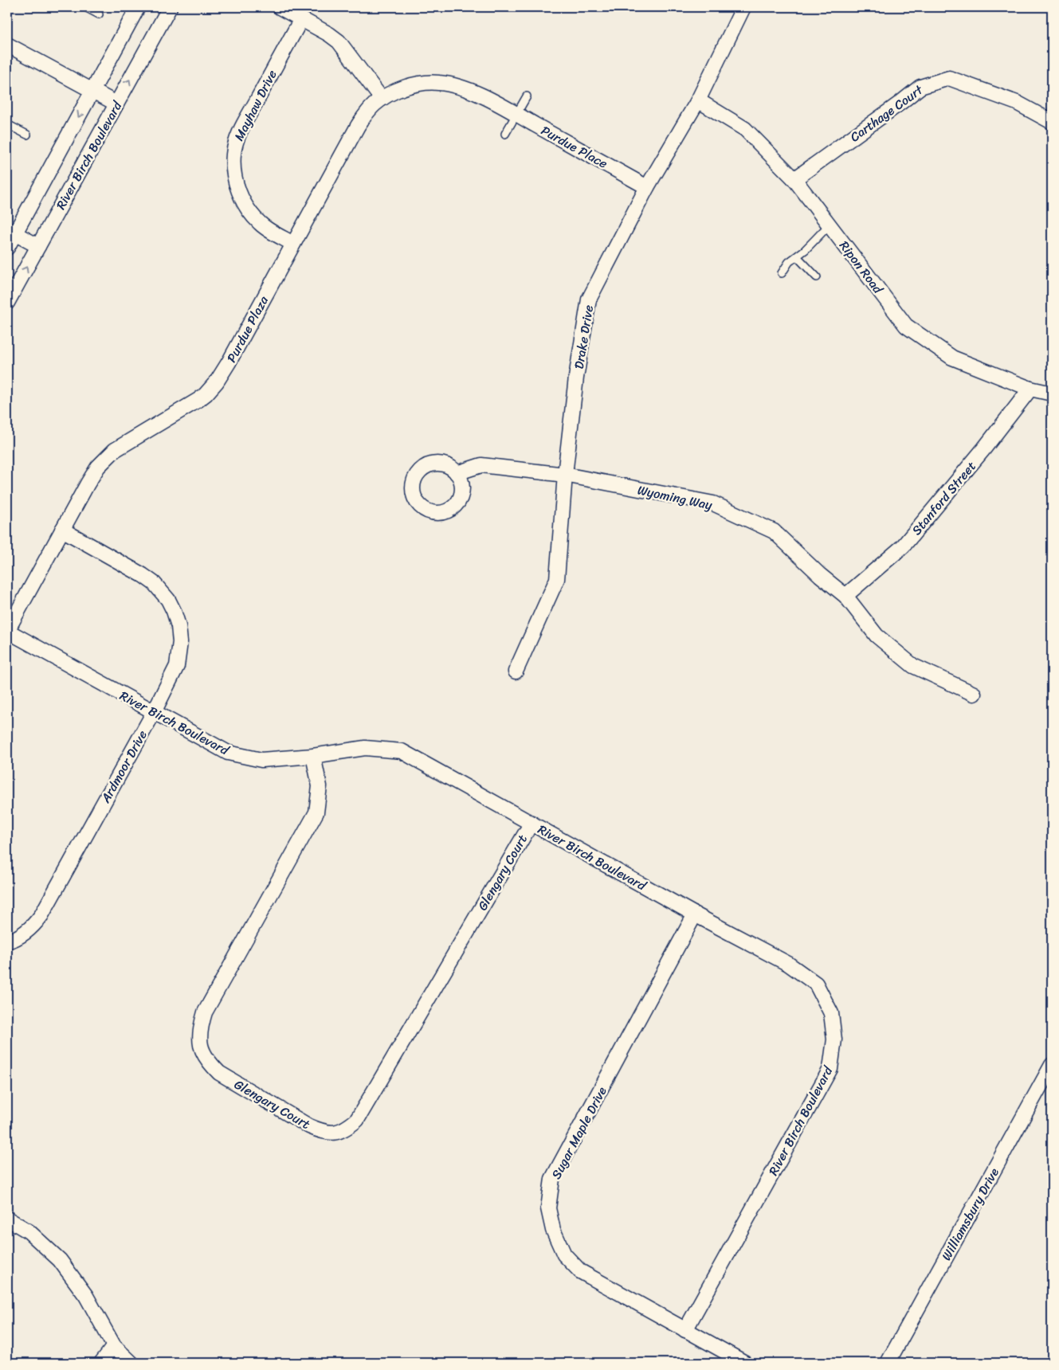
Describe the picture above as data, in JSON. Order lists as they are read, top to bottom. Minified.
{"streets":{"street":["Mayhaw Drive","Carthage Court","Purdue Place","River Birch Boulevard","Ripon Road","Purdue Plaza","Drake Drive","Wyoming Way","Stanford Street","Ardmoor Drive","Glengary Court","Sugar Maple Drive","Williamsbury Drive"]},"crossings":[["Mayhaw Drive","Purdue Plaza"],["Carthage Court","Ripon Road"],["Purdue Place","Purdue Plaza"],["Purdue Place","Drake Drive"],["River Birch Boulevard","Purdue Plaza"],["River Birch Boulevard","Ardmoor Drive"],["River Birch Boulevard","Glengary Court"],["River Birch Boulevard","Sugar Maple Drive"],["Ripon Road","Drake Drive"],["Ripon Road","Stanford Street"],["Purdue Plaza","Ardmoor Drive"],["Drake Drive","Wyoming Way"],["Wyoming Way","Stanford Street"]]}
